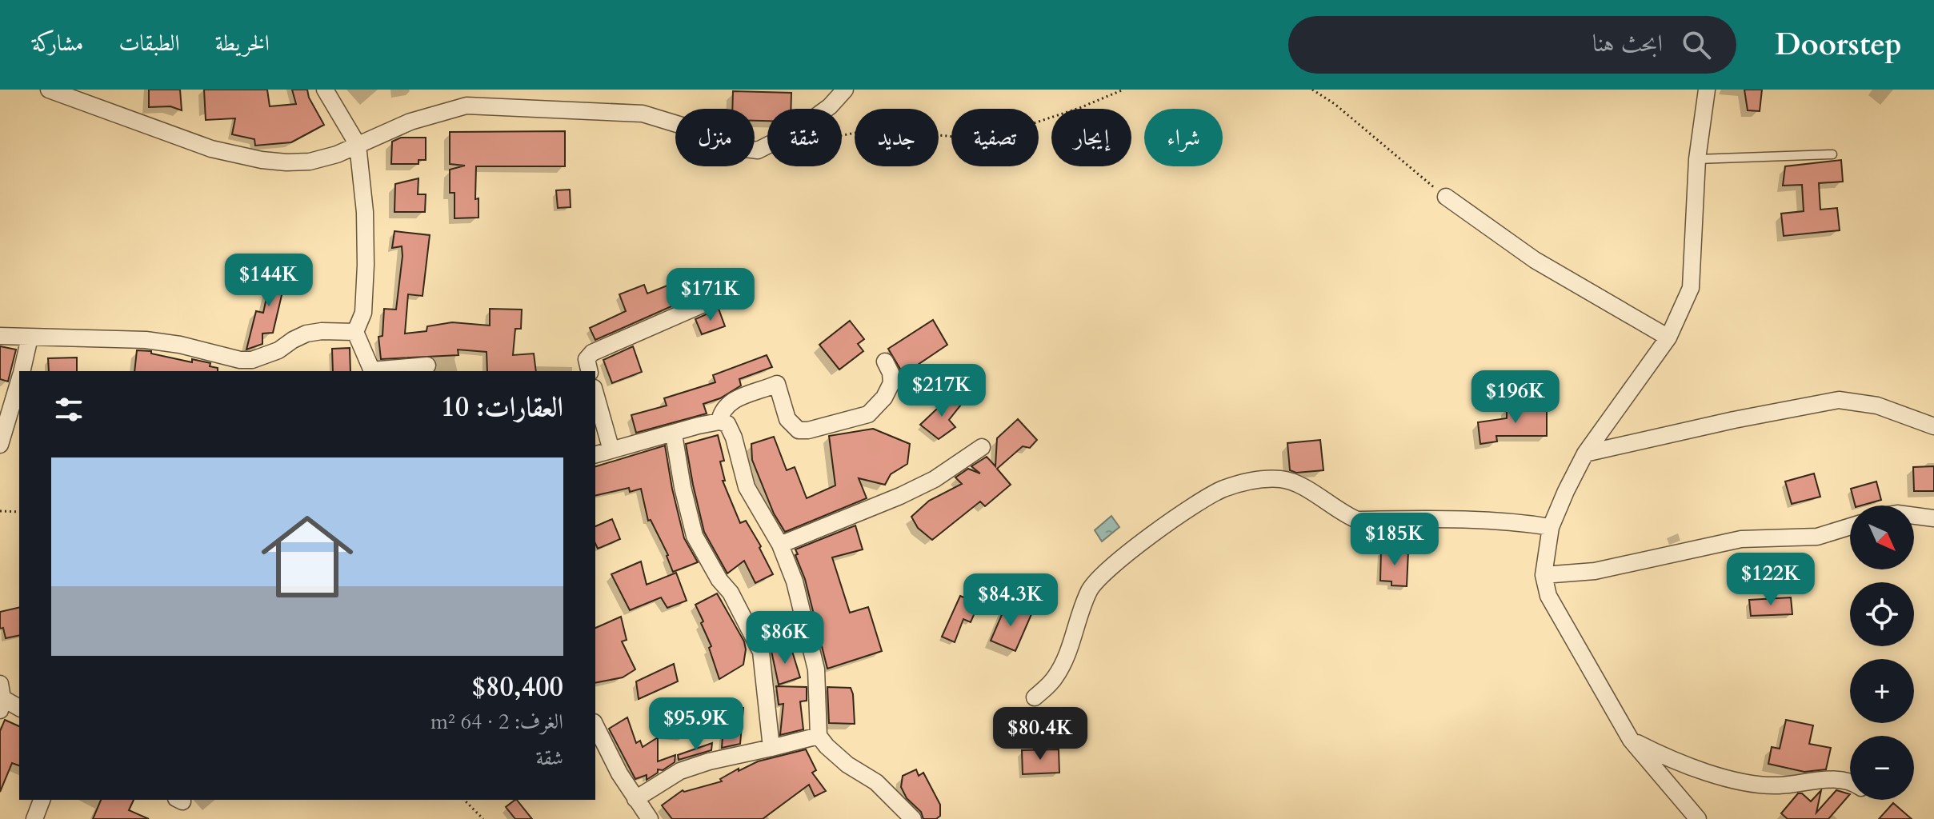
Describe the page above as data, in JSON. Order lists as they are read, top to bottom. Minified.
{"north":"bottom right","page":{"header":"Doorstep","search":"ابحث هنا","nav":["الخريطة","الطبقات","مشاركة"],"chip":["شراء","إيجار","تصفية","جديد","شقة","منزل"],"price":["$144K","$171K","$217K","$196K","$185K","$122K","$84.3K","$86K","$95.9K","$80.4K"],"heading":"العقارات: 10","list":[{"name":"$80,400","note":"الغرف: 2 · 64 m² · شقة"}],"map_buttons":["+","−"]}}
